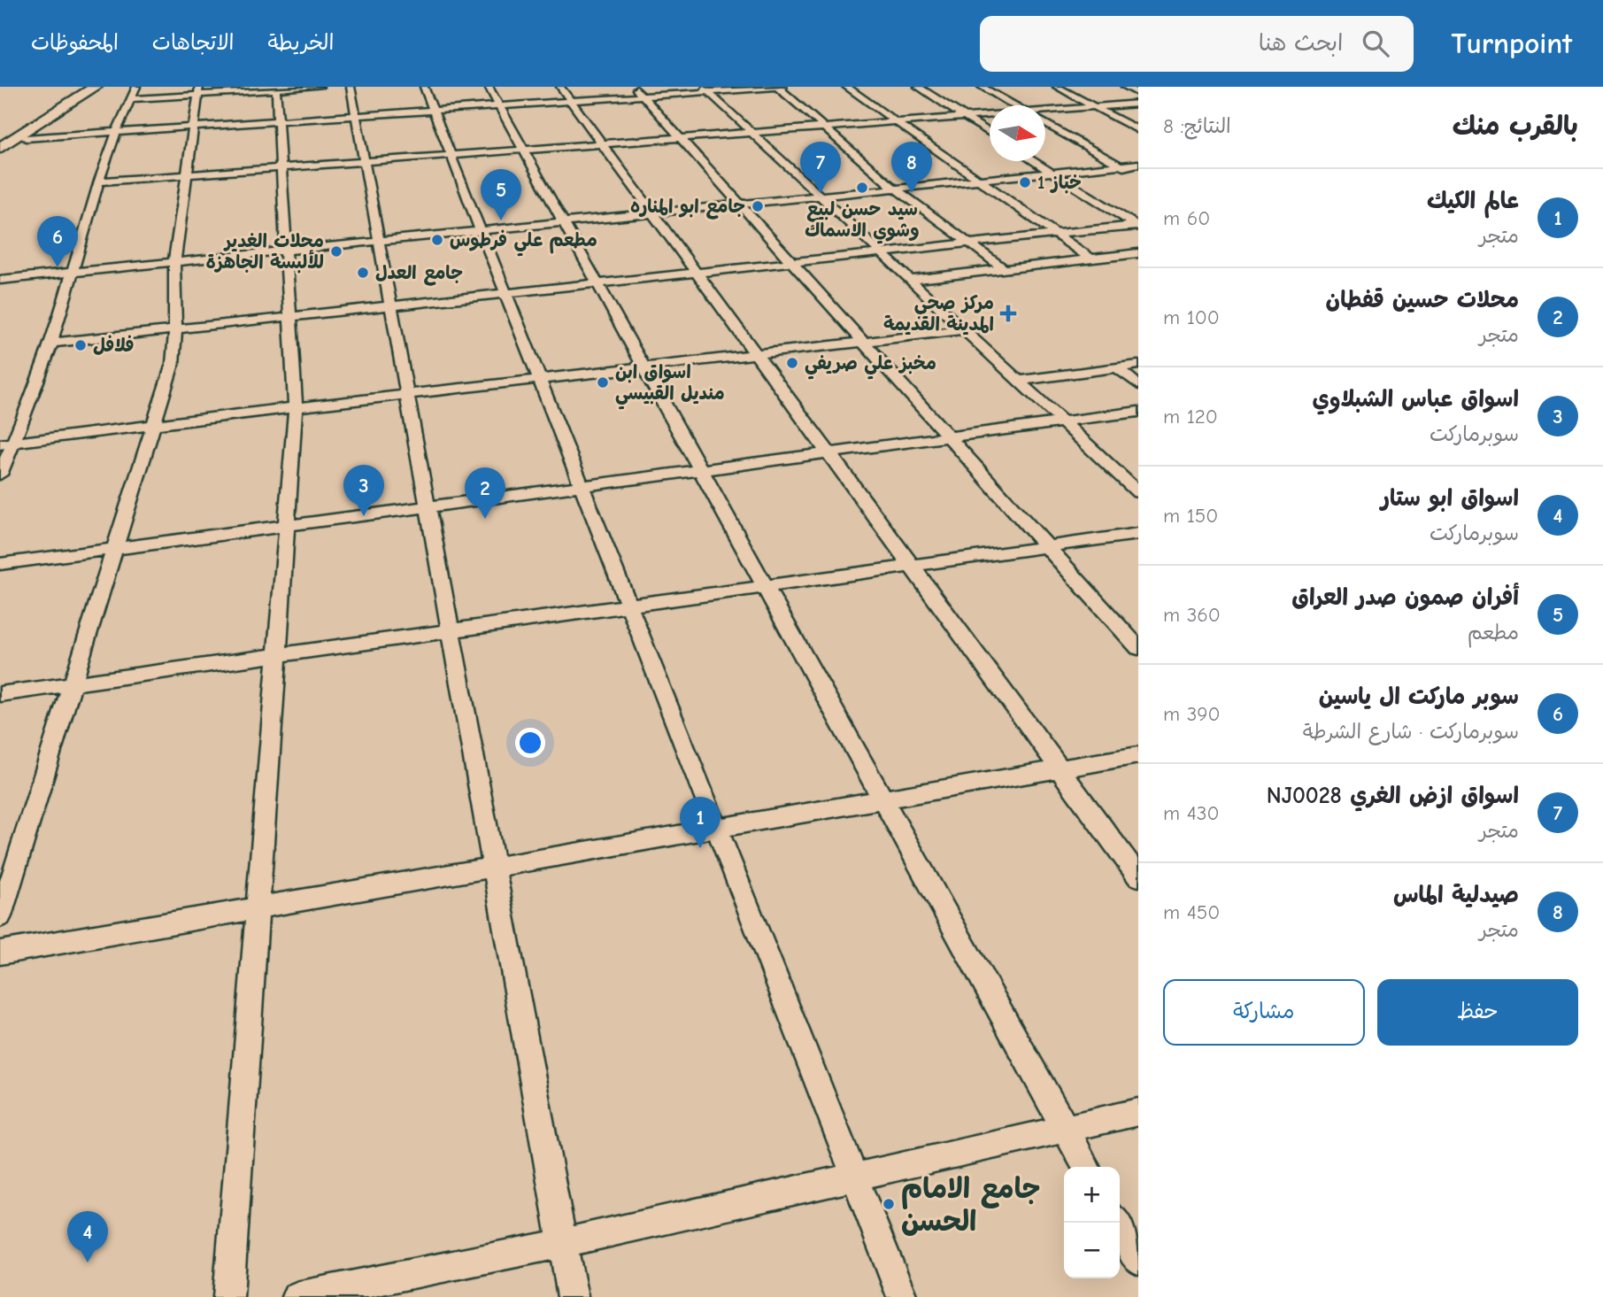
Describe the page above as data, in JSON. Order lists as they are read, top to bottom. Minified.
{"places":{"other":["خباز 1","سيد حسن لبيع وشوي الاسماك","جامع ابو المناره","مطعم علي فرطوس","محلات الغدير للألبسة الجاهزة","جامع العدل","فلافل","مخبز علي صريفي","اسواق ابن منديل القبيسي","جامع الامام الحسن"],"health":["مركز صحي المدينة القديمة"]},"north":"right","page":{"header":"Turnpoint","search":"ابحث هنا","nav":["الخريطة","الاتجاهات","المحفوظات"],"heading":["بالقرب منك","النتائج: 8"],"pins":["7","8","5","6","3","2","1","4"],"list":[{"mark":"1","name":"عالم الكيك","note":"متجر","value":"60 m"},{"mark":"2","name":"محلات حسين قفطان","note":"متجر","value":"100 m"},{"mark":"3","name":"اسواق عباس الشبلاوي","note":"سوبرماركت","value":"120 m"},{"mark":"4","name":"اسواق ابو ستار","note":"سوبرماركت","value":"150 m"},{"mark":"5","name":"أفران صمون صدر العراق","note":"مطعم","value":"360 m"},{"mark":"6","name":"سوبر ماركت ال ياسين","note":"سوبرماركت · شارع الشرطة","value":"390 m"},{"mark":"7","name":"اسواق ازض الغري NJ0028","note":"متجر","value":"430 m"},{"mark":"8","name":"صيدلية الماس","note":"متجر","value":"450 m"}],"buttons":["حفظ","مشاركة"],"map_buttons":["+","−"]}}
